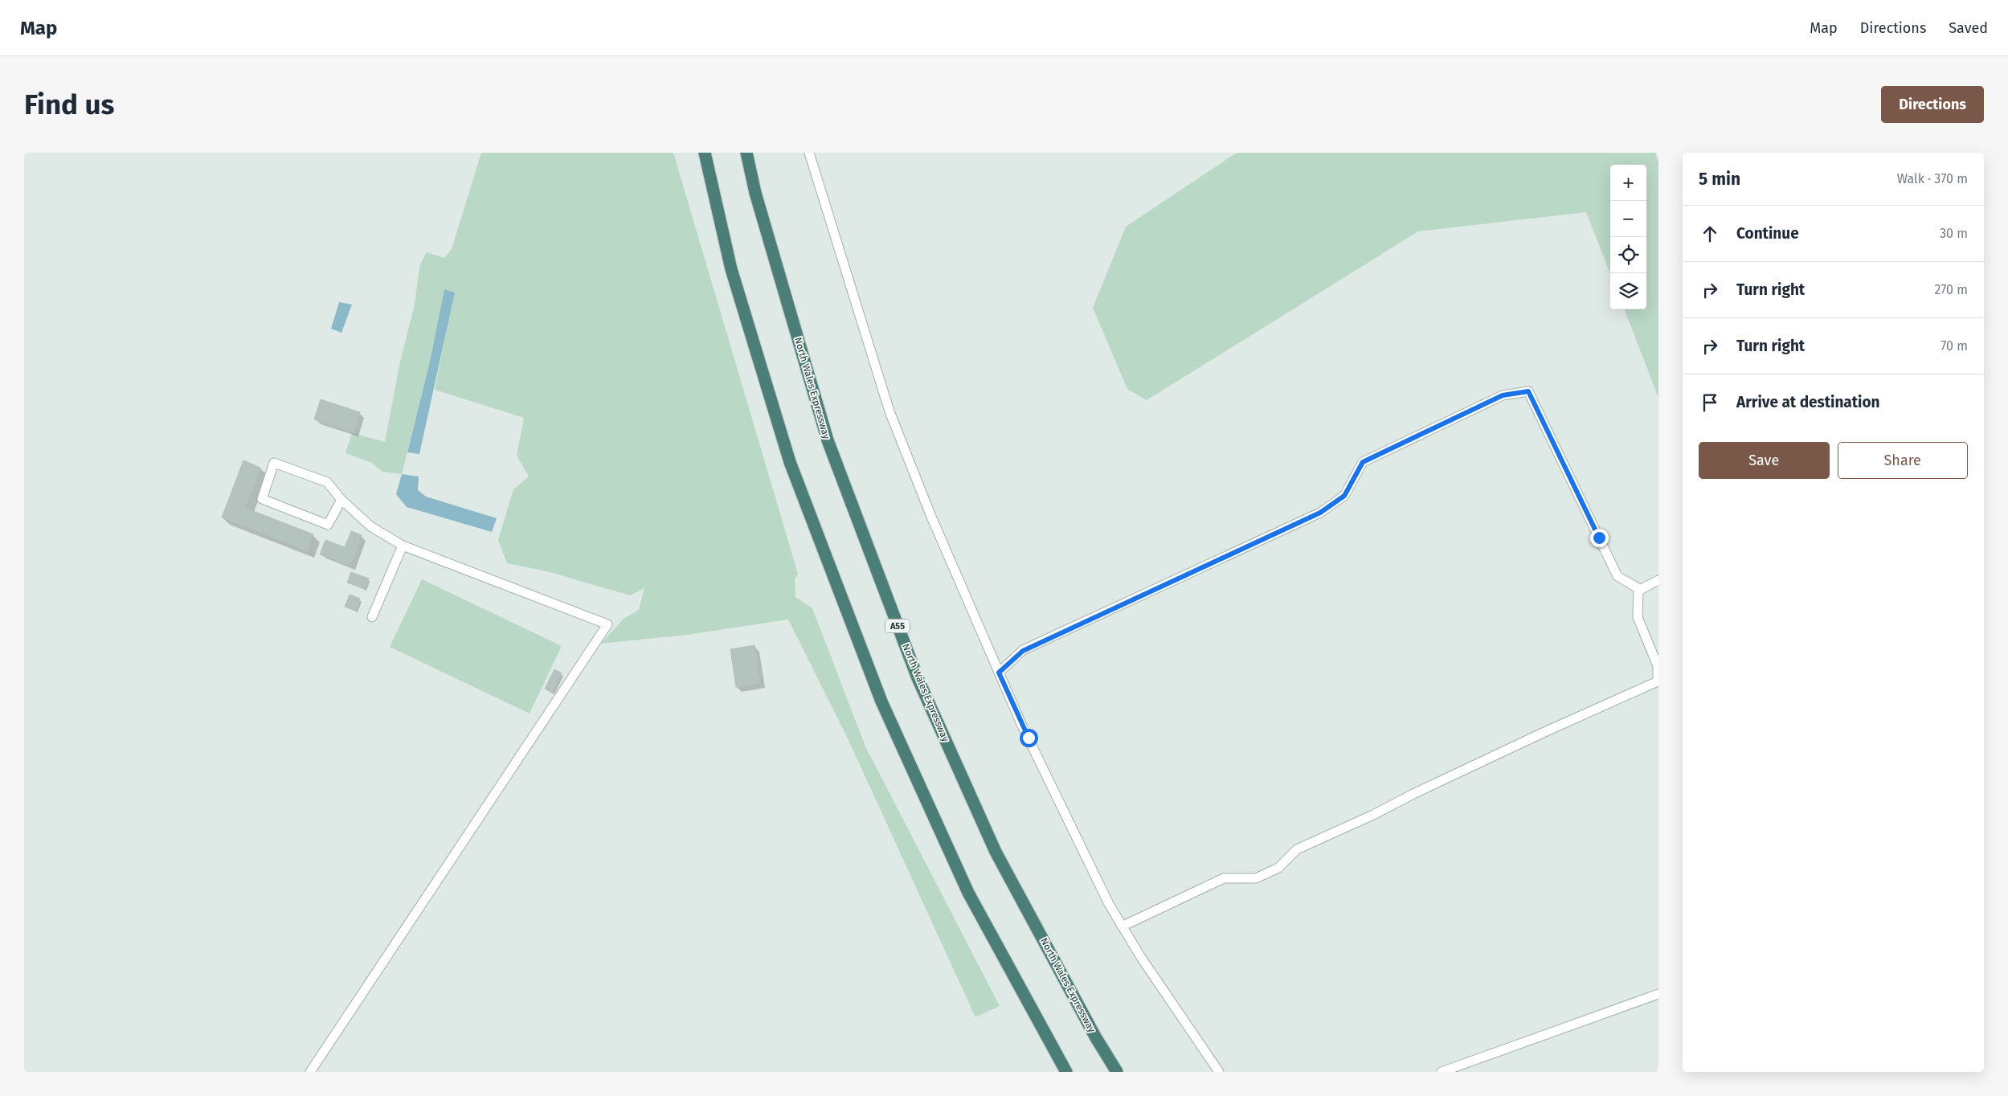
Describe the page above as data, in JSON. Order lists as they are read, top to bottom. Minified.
{"streets":{"highway":["North Wales Expressway","A55"]},"page":{"header":"Map","nav":["Map","Directions","Saved"],"buttons":["Directions",["Save","Share"]],"title":"Find us","heading":["5 min","Walk · 370 m"],"map_buttons":["+","−"],"list":[["Continue","30 m"],["Turn right","270 m"],["Turn right","70 m"],"Arrive at destination"]}}
